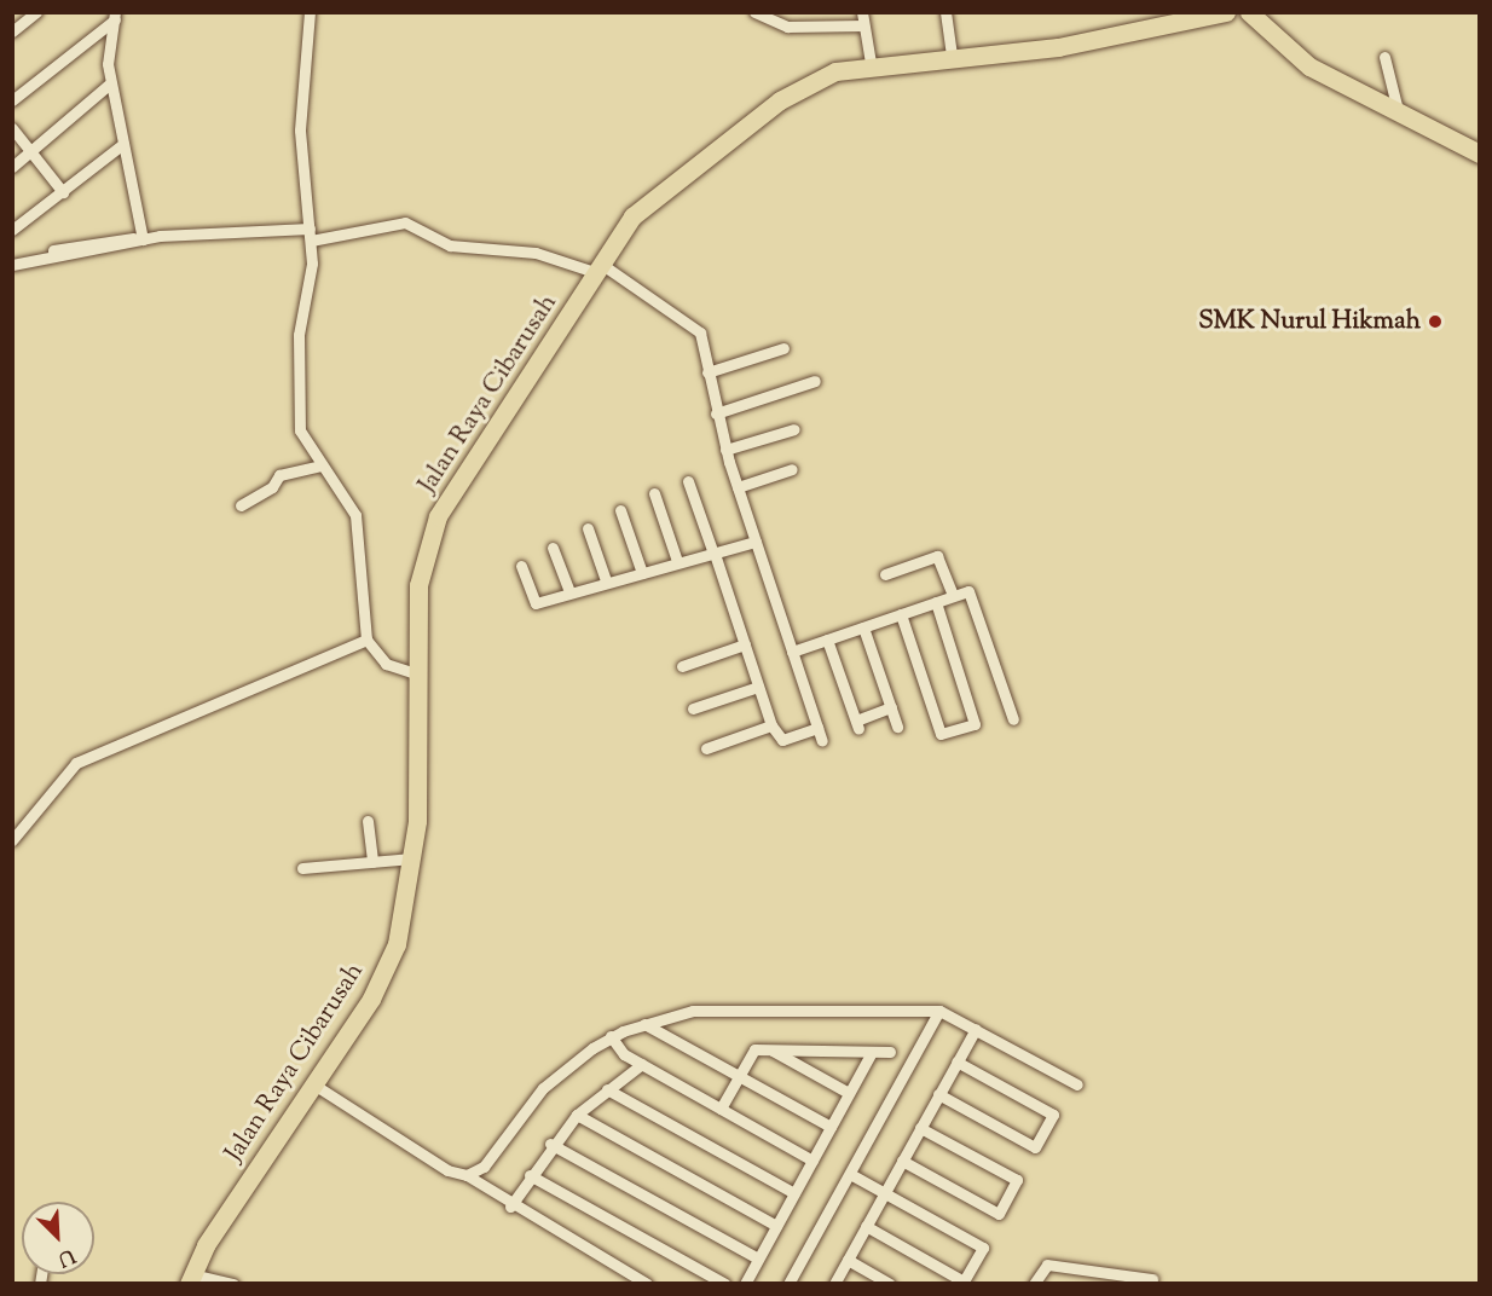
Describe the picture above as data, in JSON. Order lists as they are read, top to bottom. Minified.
{"streets":{"main road":["Jalan Raya Cibarusah"]},"places":["SMK Nurul Hikmah"],"north":"bottom right"}
